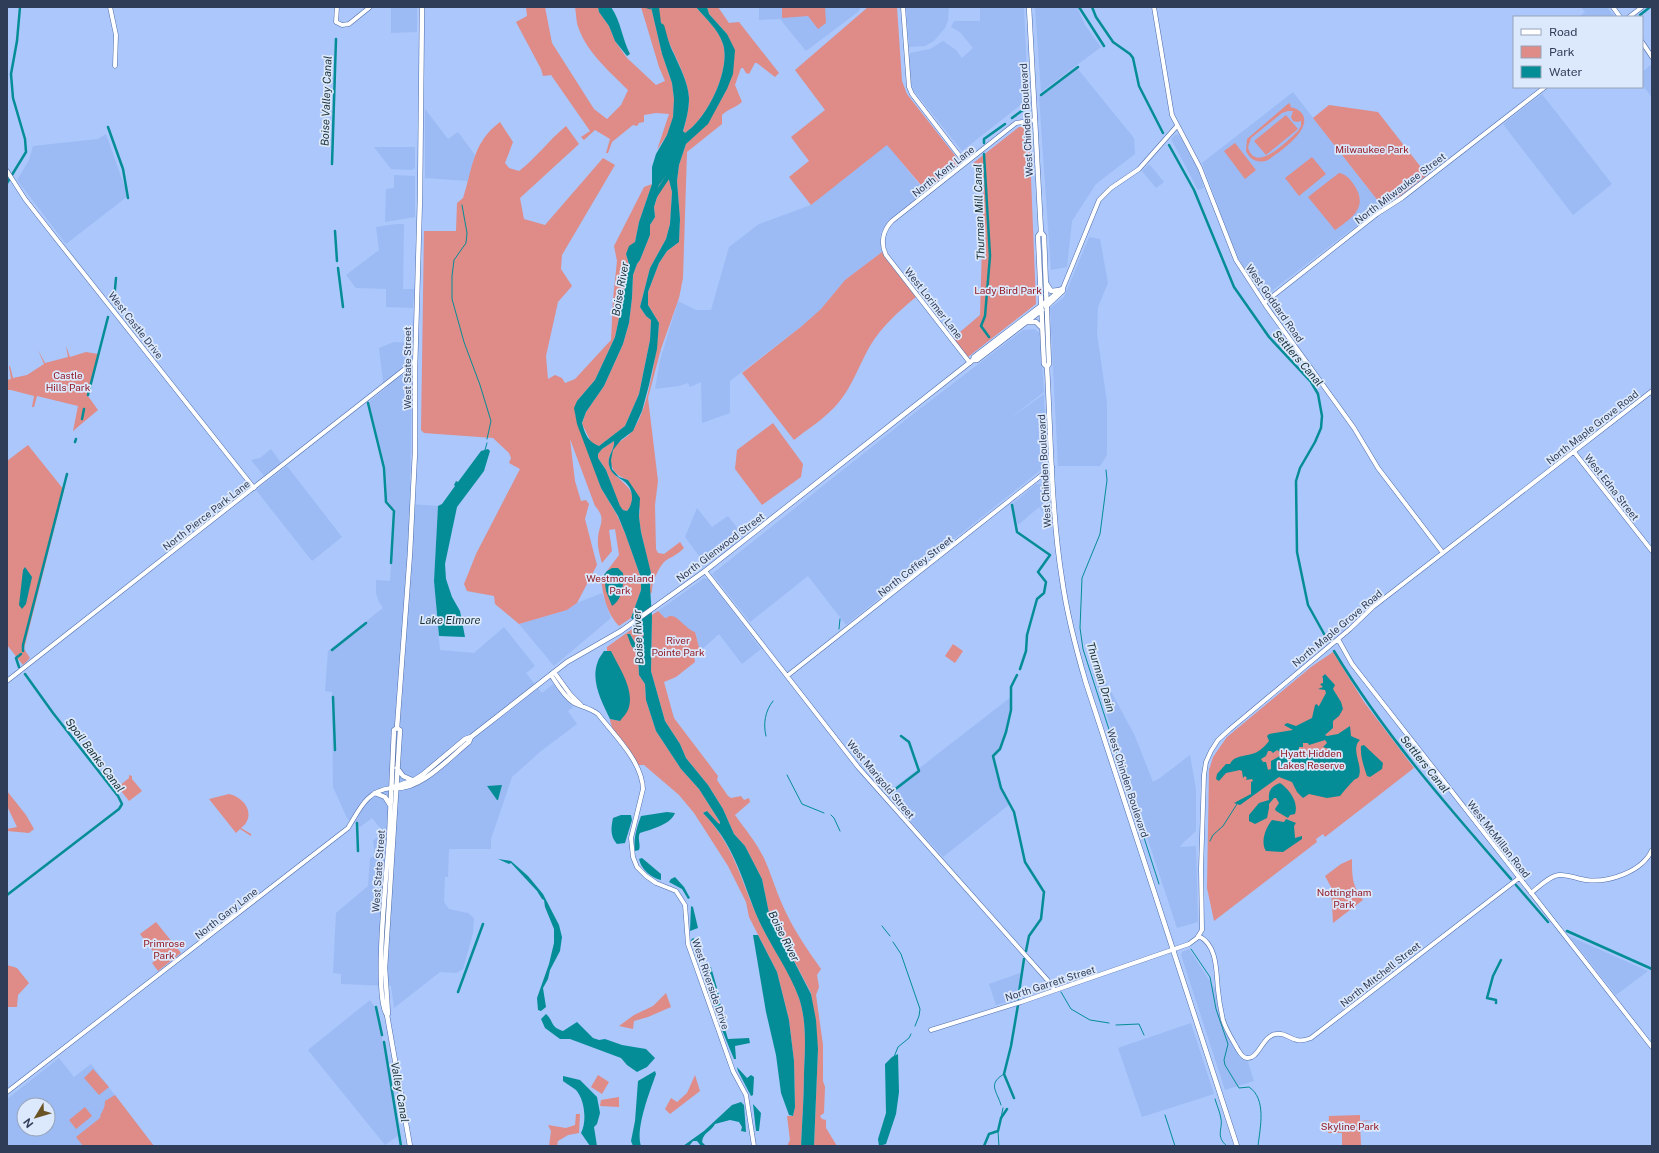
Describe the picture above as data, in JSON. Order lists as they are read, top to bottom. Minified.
{"streets":{"main road":["West Chinden Boulevard","West State Street","North Glenwood Street"],"street":["North Kent Lane","North Milwaukee Street","West Lorimer Lane","West Goddard Road","West Castle Drive","North Maple Grove Road","West Edna Street","North Pierce Park Lane","North Coffey Street","West Marigold Street","West McMillan Road","North Gary Lane","North Mitchell Street","North Garrett Street","West Riverside Drive"]},"crossings":[["West Chinden Boulevard","North Kent Lane"],["West Chinden Boulevard","North Glenwood Street"],["West Chinden Boulevard","North Coffey Street"],["West Chinden Boulevard","North Garrett Street"],["North Kent Lane","West Lorimer Lane"],["North Milwaukee Street","West Goddard Road"],["West Lorimer Lane","North Glenwood Street"],["West Goddard Road","North Maple Grove Road"],["West Goddard Road","North Glenwood Street"],["West Castle Drive","North Pierce Park Lane"],["West State Street","North Pierce Park Lane"],["West State Street","North Glenwood Street"],["West State Street","North Gary Lane"],["North Maple Grove Road","West Edna Street"],["North Maple Grove Road","West McMillan Road"],["North Maple Grove Road","North Mitchell Street"],["North Glenwood Street","West Marigold Street"],["North Glenwood Street","North Gary Lane"],["North Glenwood Street","West Riverside Drive"],["North Coffey Street","West Marigold Street"],["West Marigold Street","North Garrett Street"],["West McMillan Road","North Mitchell Street"]],"water":["Boise Valley Canal","Thurman Mill Canal","Boise River","Settlers Canal","Lake Elmore","Thurman Drain","Spoil Banks Canal","Valley Canal"],"parks":["Milwaukee Park","Lady Bird Park","Castle Hills Park","Westmoreland Park","River Pointe Park","Hyatt Hidden Lakes Reserve","Nottingham Park","Primrose Park","Skyline Park"],"legend":["Road","Park","Water"],"north":"bottom left"}
